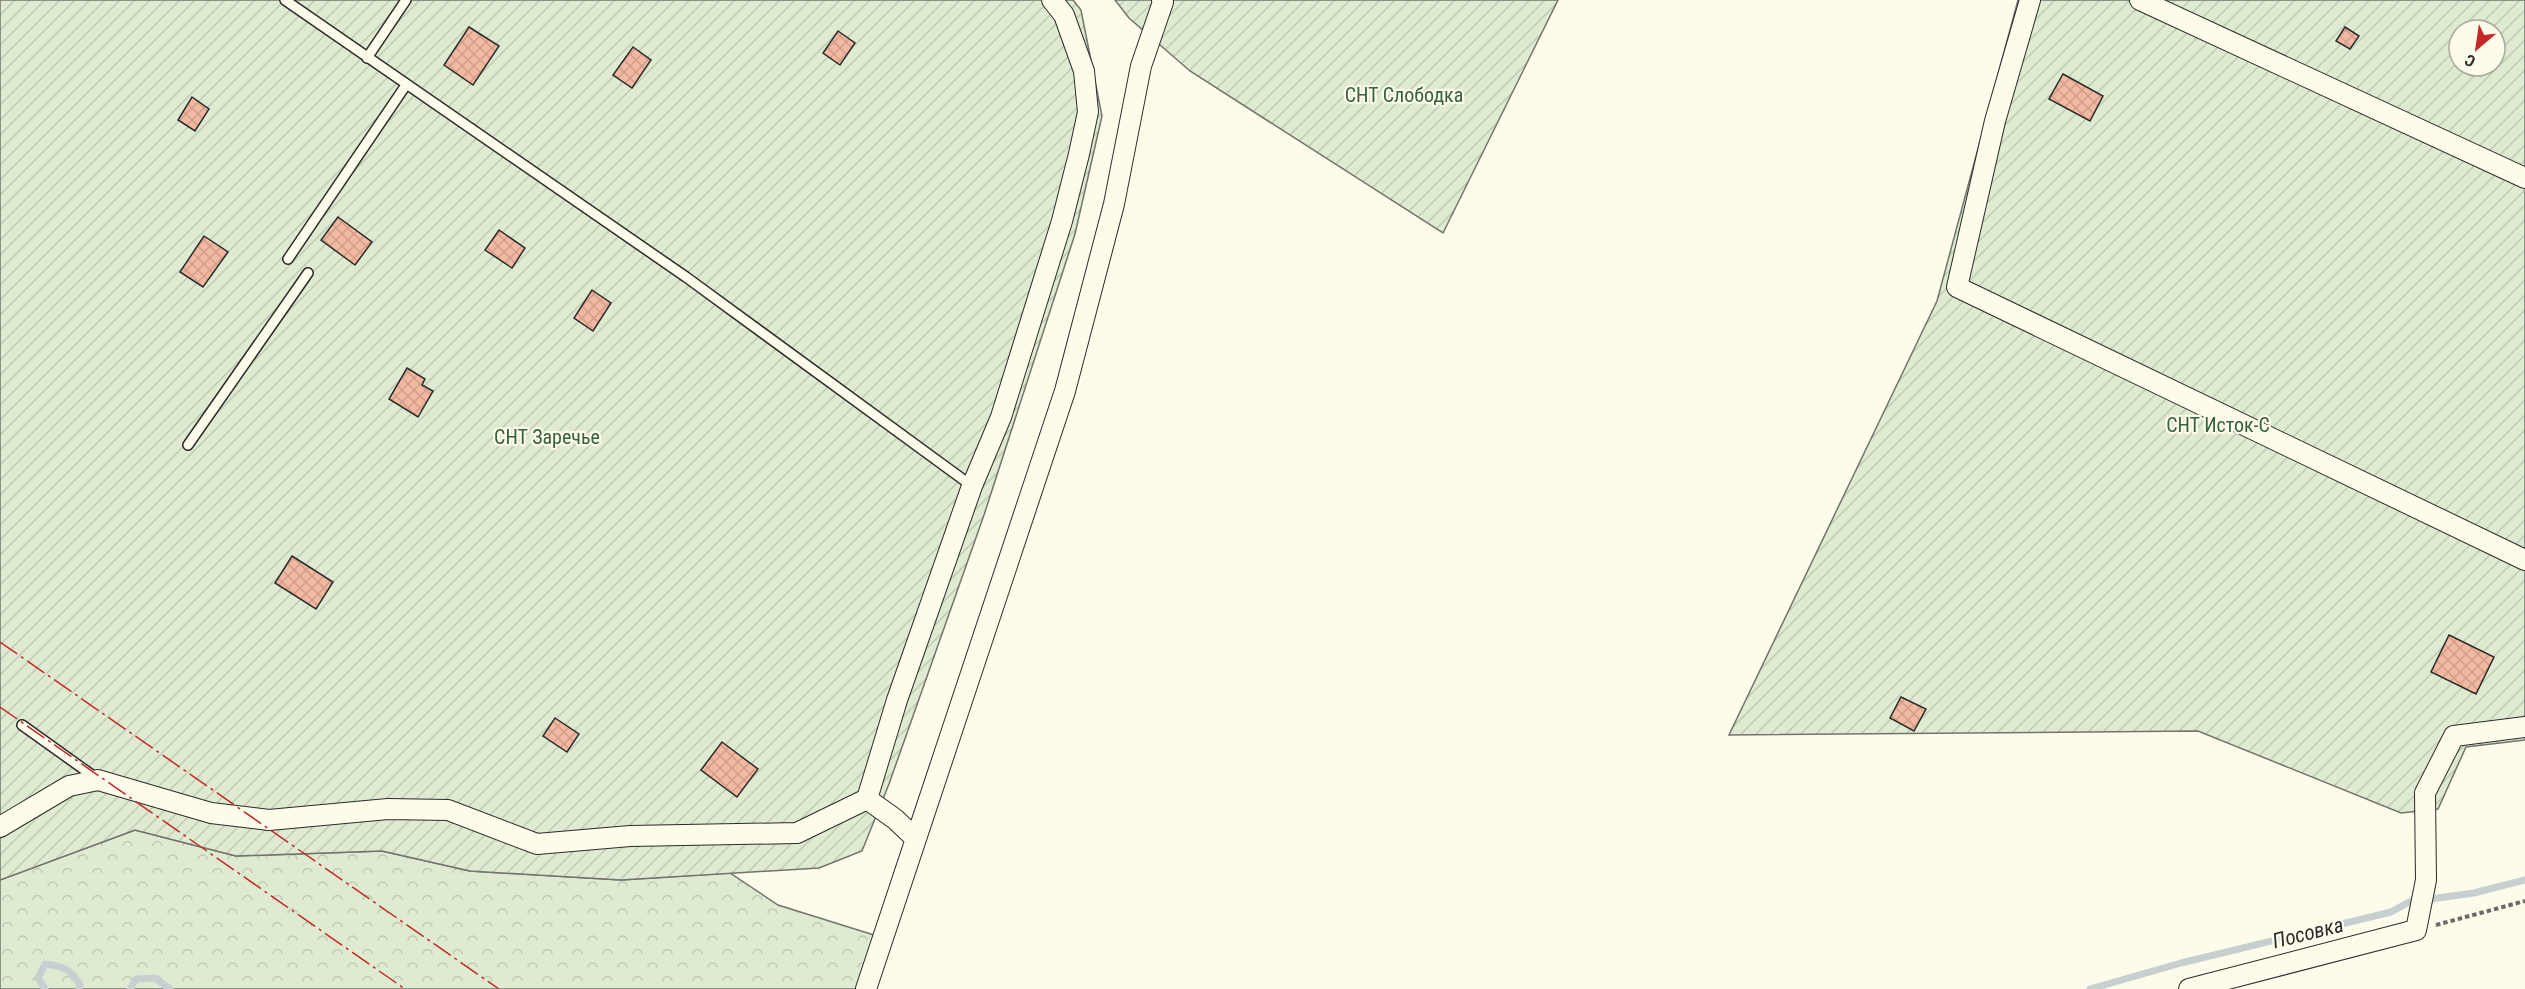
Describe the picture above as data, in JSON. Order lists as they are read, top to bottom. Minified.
{"water":["Посовка"],"parks":["СНТ Слободка","СНТ Исток-С","СНТ Заречье"],"north":"bottom left"}
